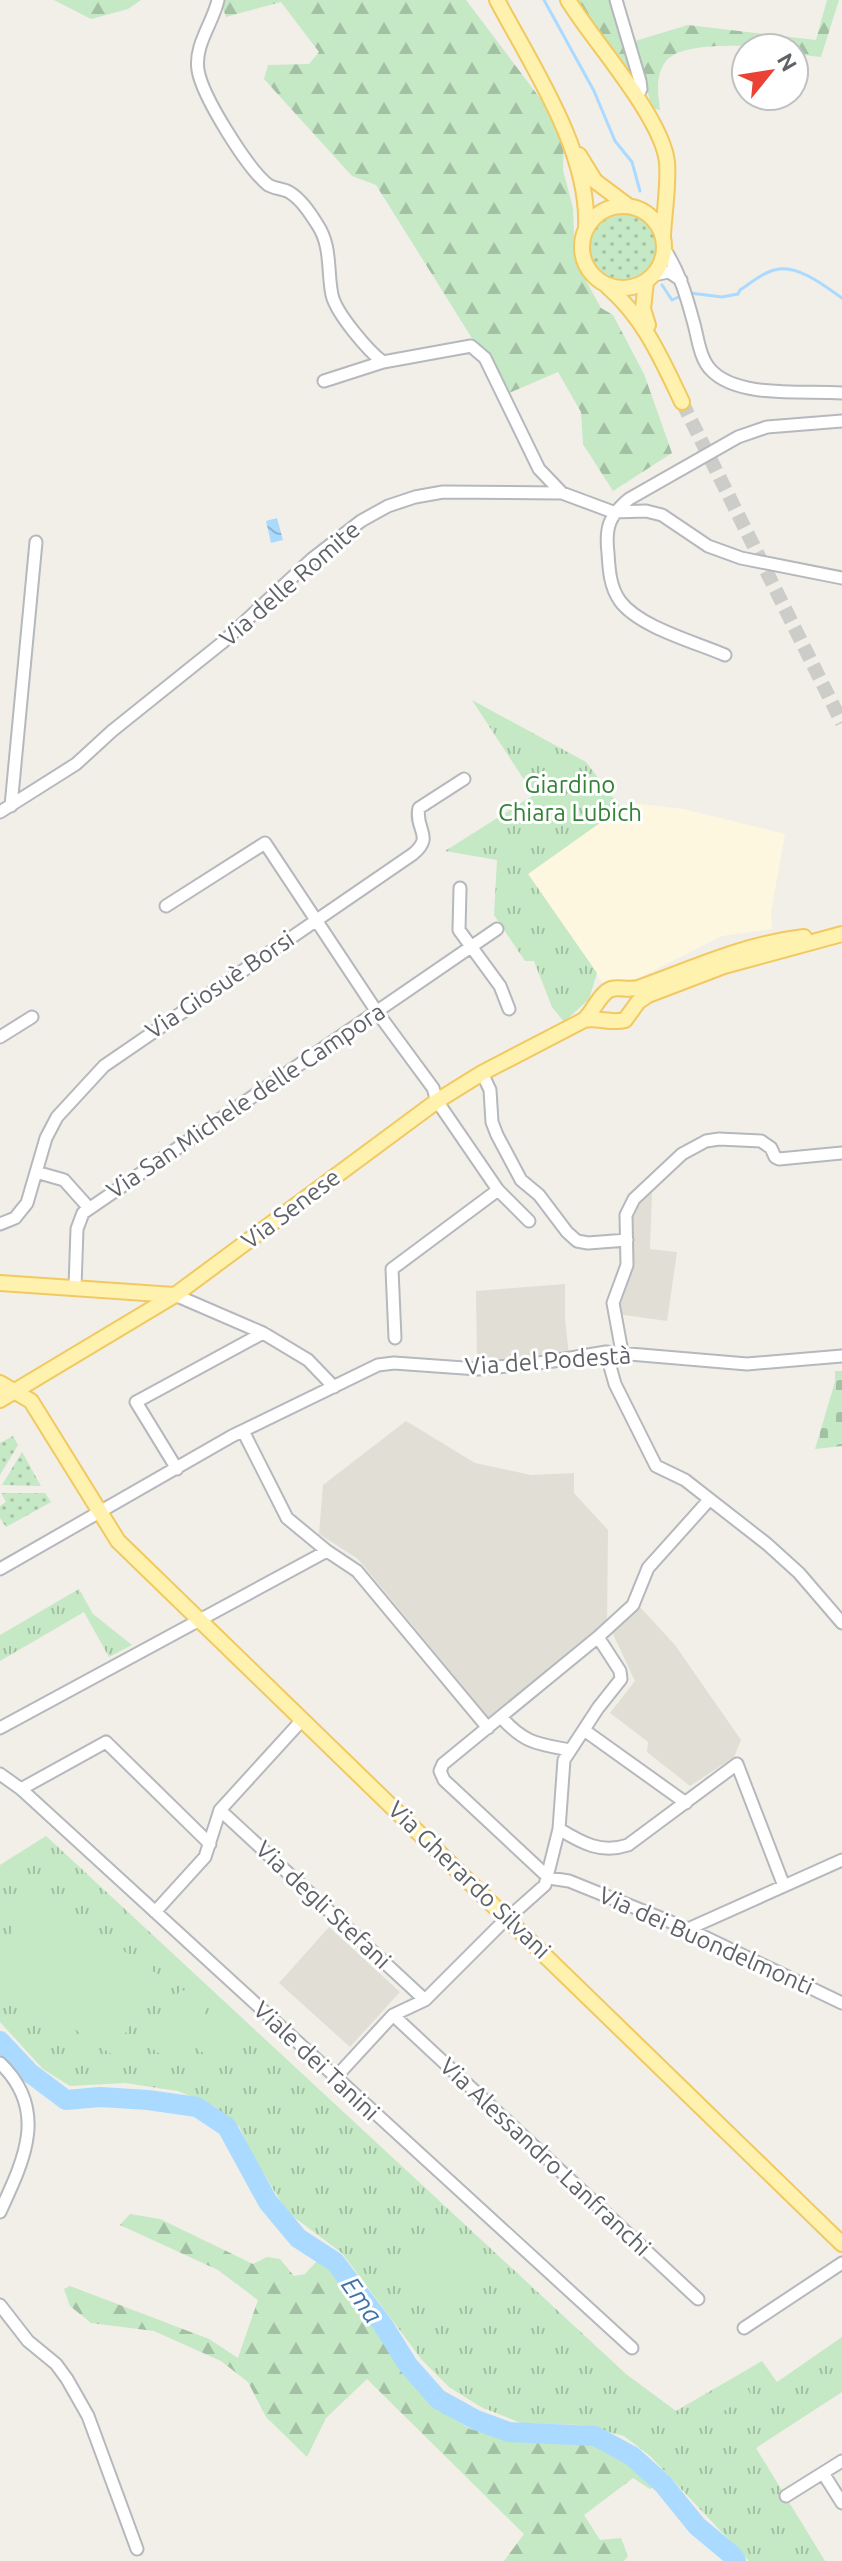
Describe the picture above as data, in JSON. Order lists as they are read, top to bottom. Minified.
{"streets":{"main road":["Via Senese","Via Gherardo Silvani"],"street":["Via delle Romite","Via Giosuè Borsi","Via San Michele delle Campora","Via del Podestà","Via degli Stefani","Via dei Buondelmonti","Viale dei Tanini","Via Alessandro Lanfranchi"]},"crossings":[["Via Senese","Via Gherardo Silvani"],["Via del Podestà","Via Gherardo Silvani"]],"water":["Ema"],"parks":["Giardino Chiara Lubich"],"north":"top right"}
